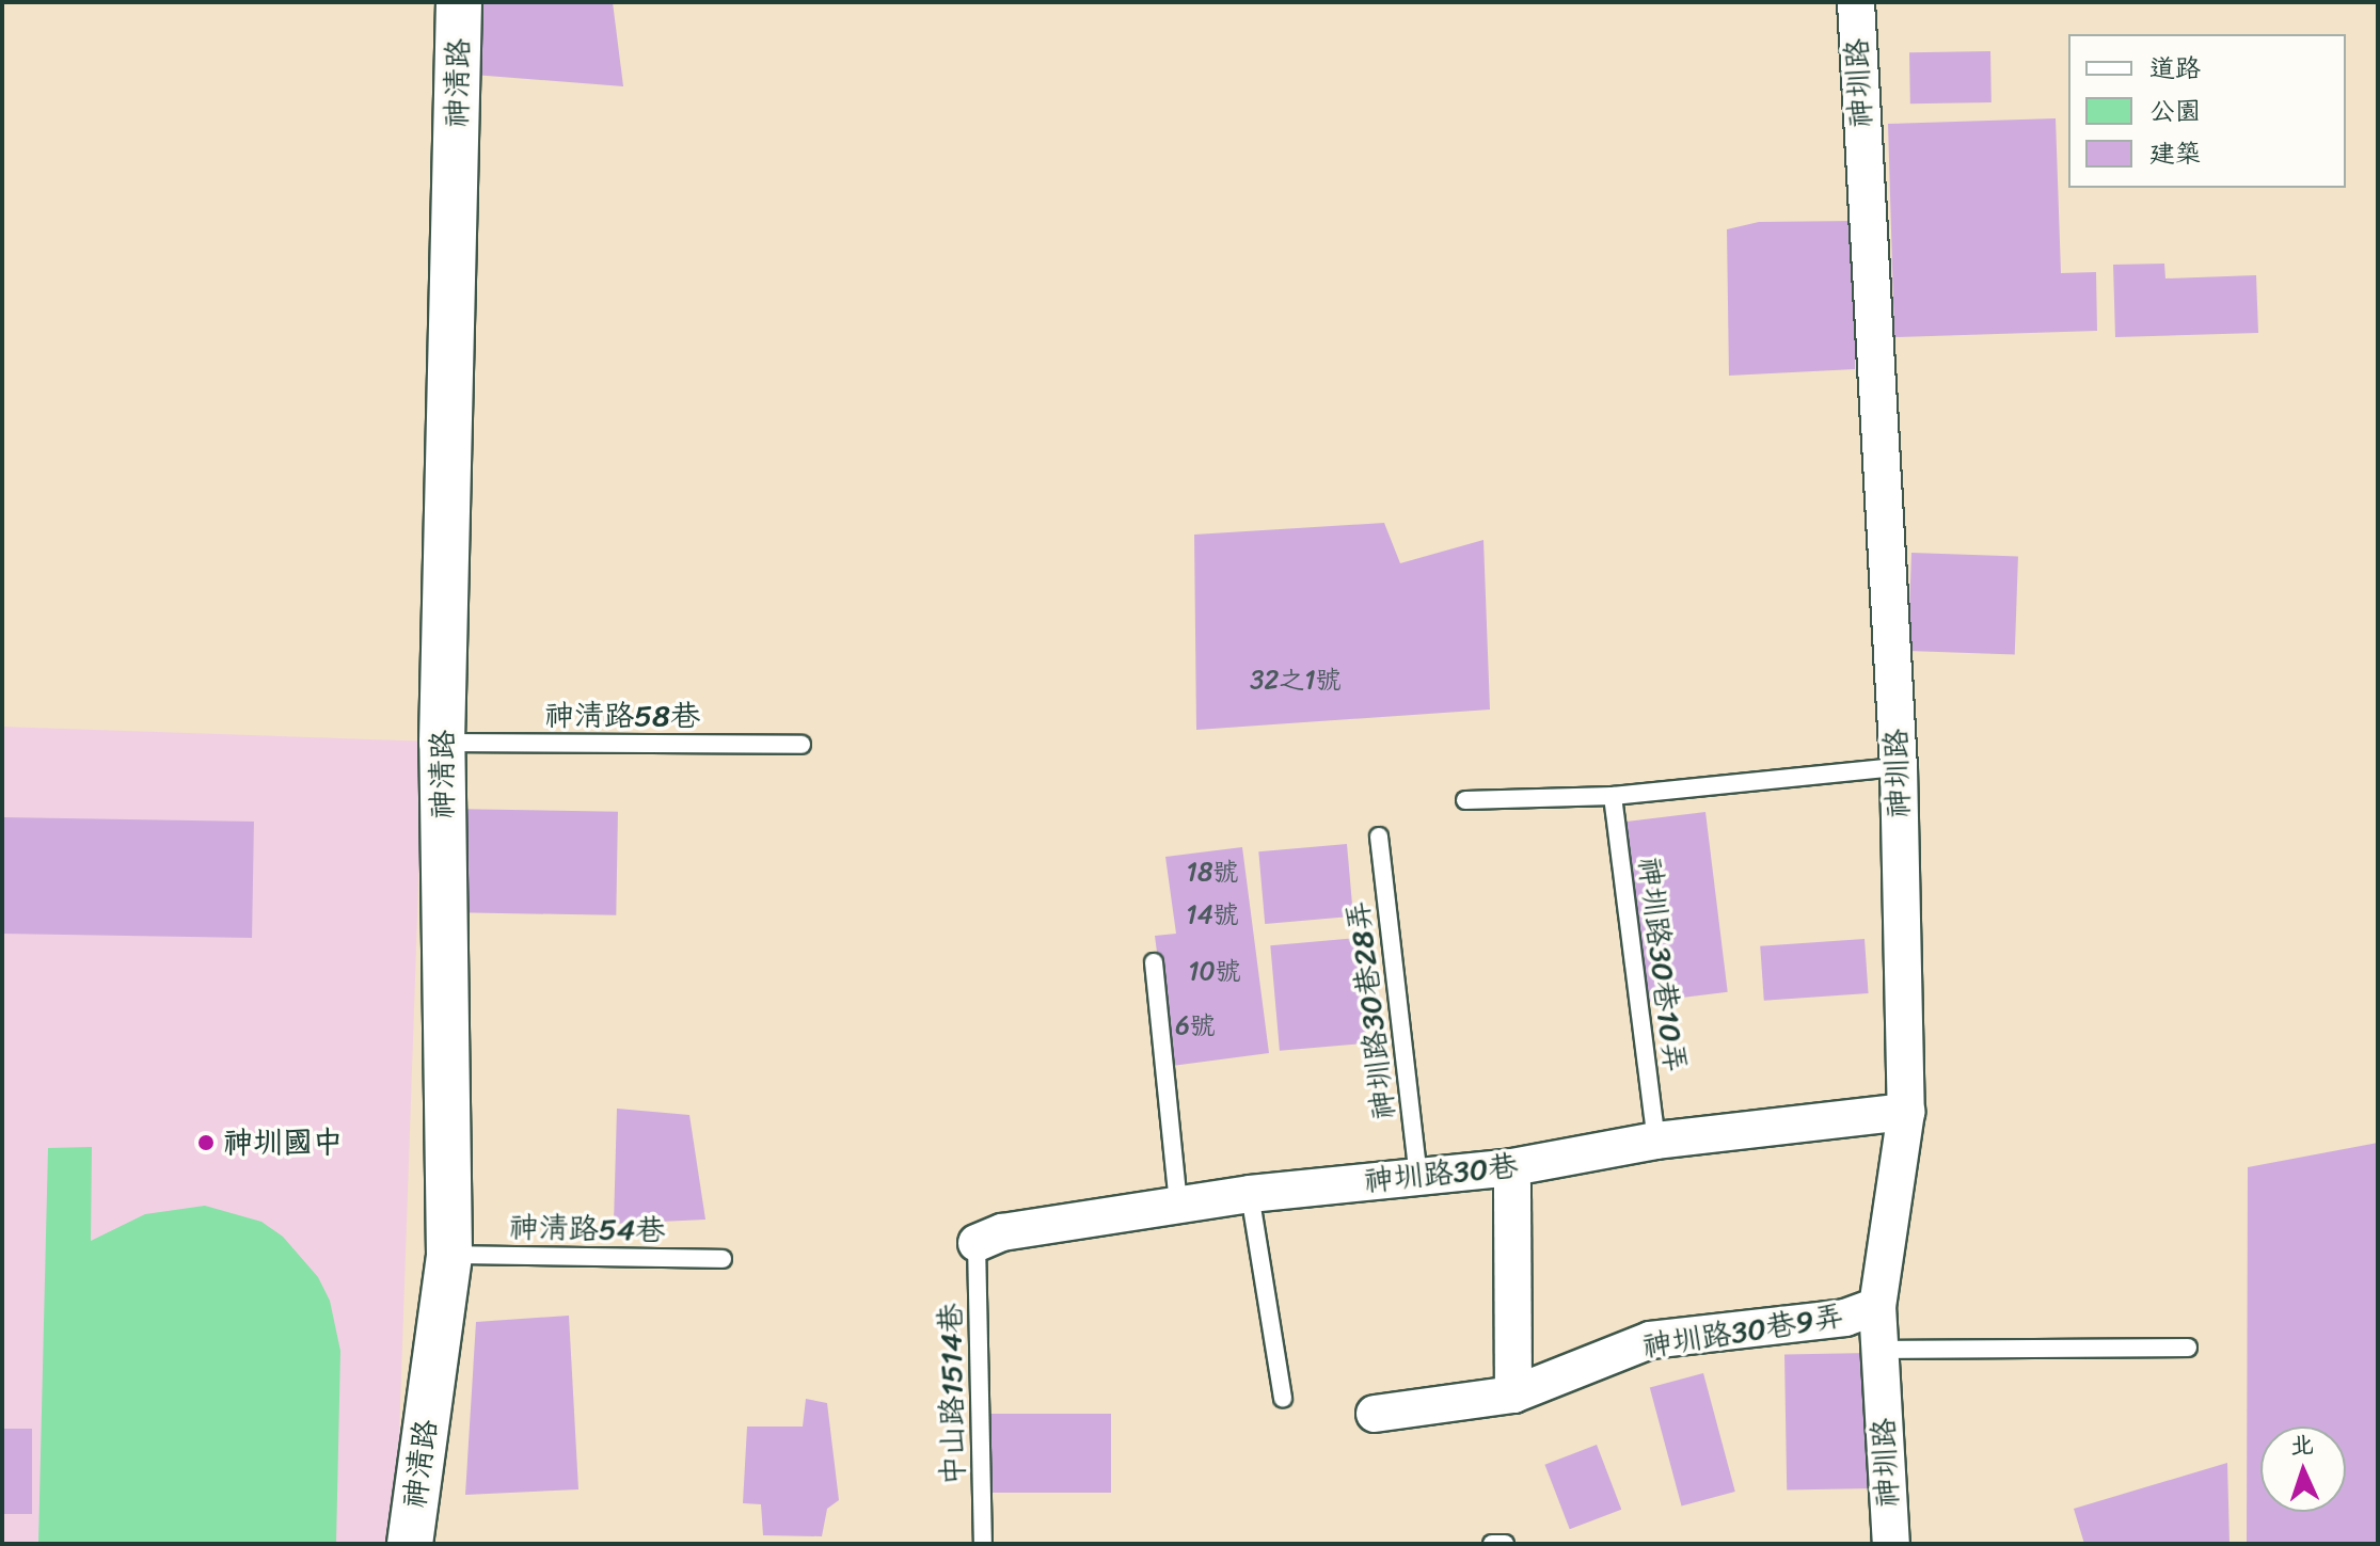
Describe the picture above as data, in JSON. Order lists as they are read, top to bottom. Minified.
{"streets":{"street":["神清路","神圳路","神圳路30巷","神圳路30巷9弄"],"lane":["神清路58巷","神圳路30巷10弄","神圳路30巷28弄","神清路54巷","中山路1514巷"]},"crossings":[["神清路","神清路58巷"],["神清路","神清路54巷"],["神圳路","神圳路30巷"],["神圳路","神圳路30巷9弄"],["神圳路30巷10弄","神圳路30巷"],["神圳路30巷28弄","神圳路30巷"],["神圳路30巷","中山路1514巷"]],"places":["神圳國中"],"house_numbers":["32之1號","18號","14號","10號","6號"],"legend":["道路","公園","建築"],"north":"top"}
